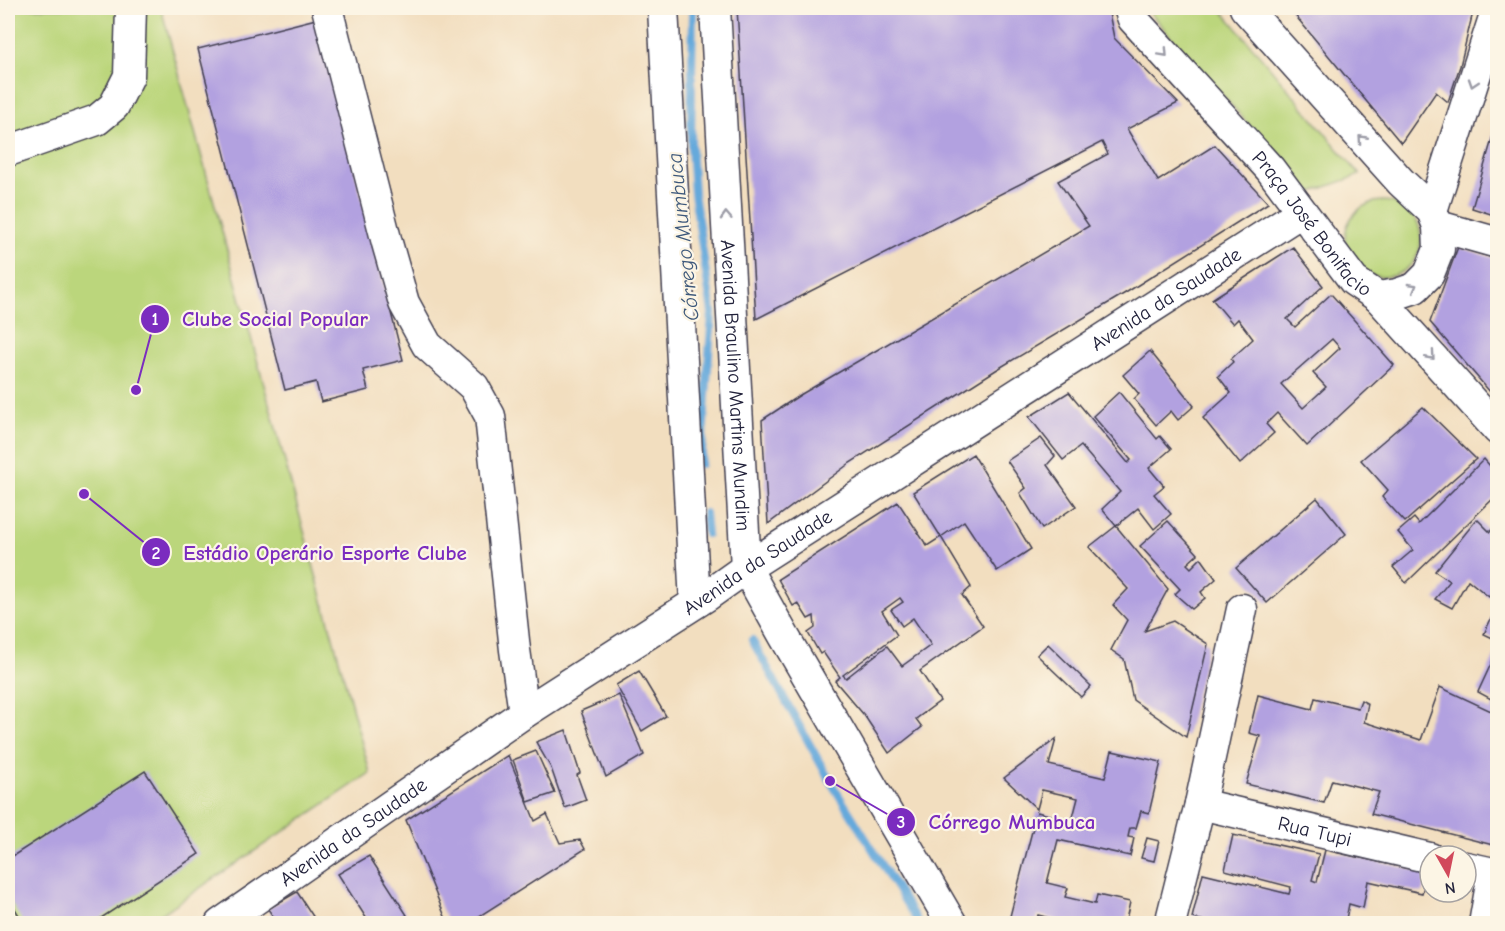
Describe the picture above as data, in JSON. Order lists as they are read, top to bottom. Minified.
{"streets":{"street":["Praça José Bonifacio","Avenida da Saudade","Avenida Braulino Martins Mundim","Rua Tupi"]},"crossings":[["Praça José Bonifacio","Avenida da Saudade"],["Avenida da Saudade","Avenida Braulino Martins Mundim"]],"water":["Córrego Mumbuca"],"places":["Clube Social Popular","Estádio Operário Esporte Clube","Córrego Mumbuca"],"north":"bottom"}
